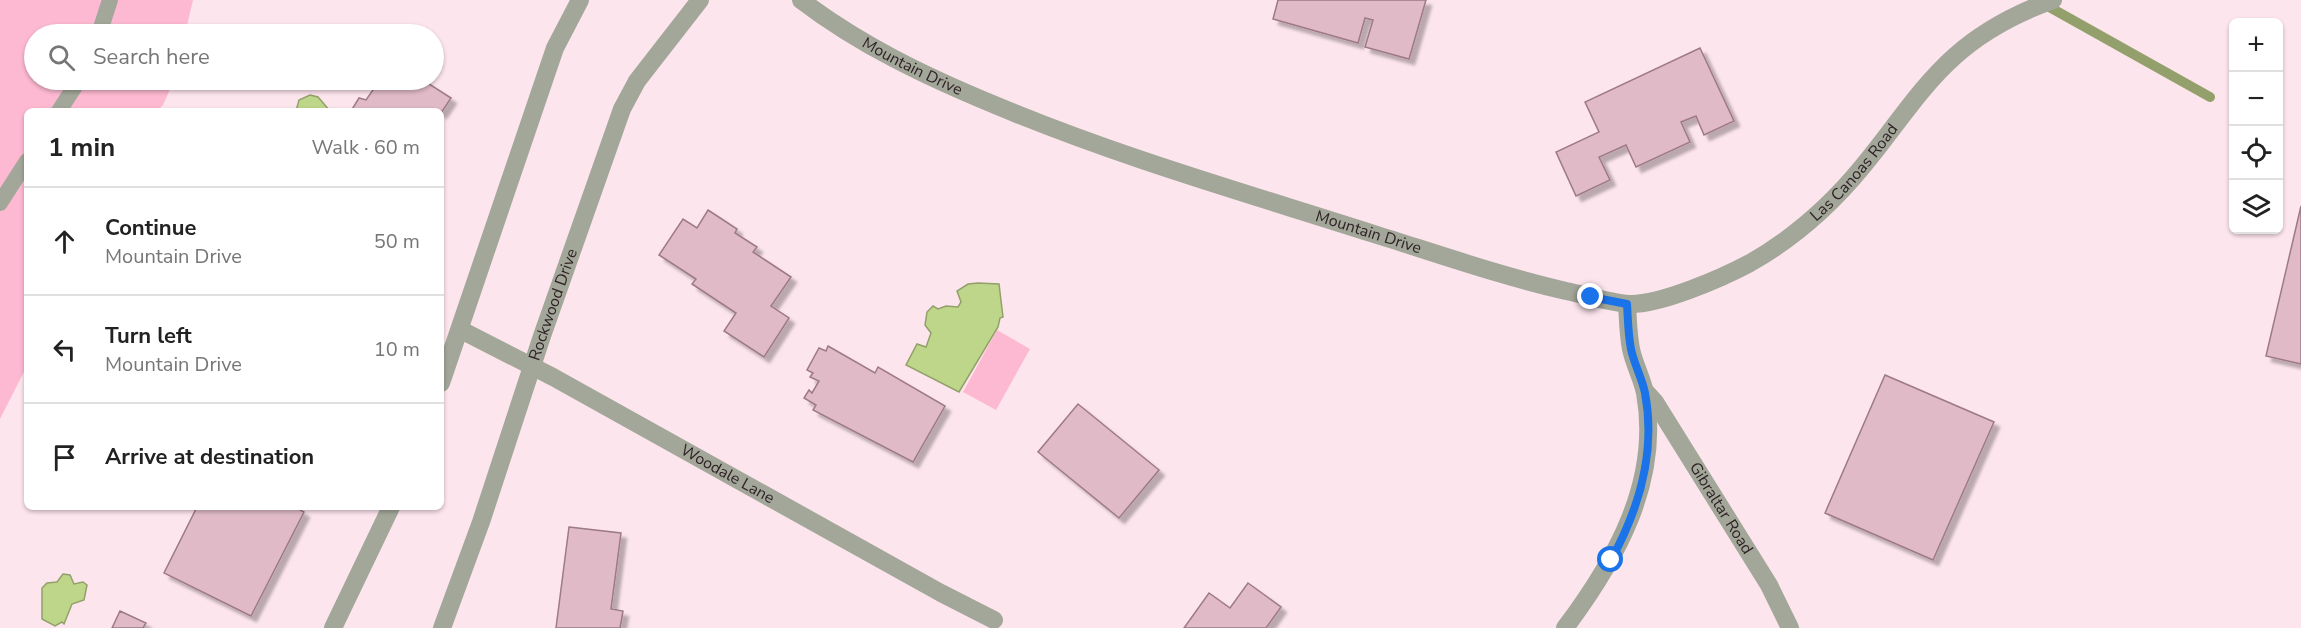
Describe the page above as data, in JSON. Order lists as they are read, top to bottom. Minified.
{"streets":{"street":["Mountain Drive","Las Canoas Road","Rockwood Drive","Woodale Lane","Gibraltar Road"]},"crossings":[["Mountain Drive","Las Canoas Road"],["Rockwood Drive","Woodale Lane"]],"page":{"map_buttons":["+","−"],"search":"Search here","heading":["1 min","Walk · 60 m"],"list":[["Continue","Mountain Drive","50 m"],["Turn left","Mountain Drive","10 m"],"Arrive at destination"]}}
